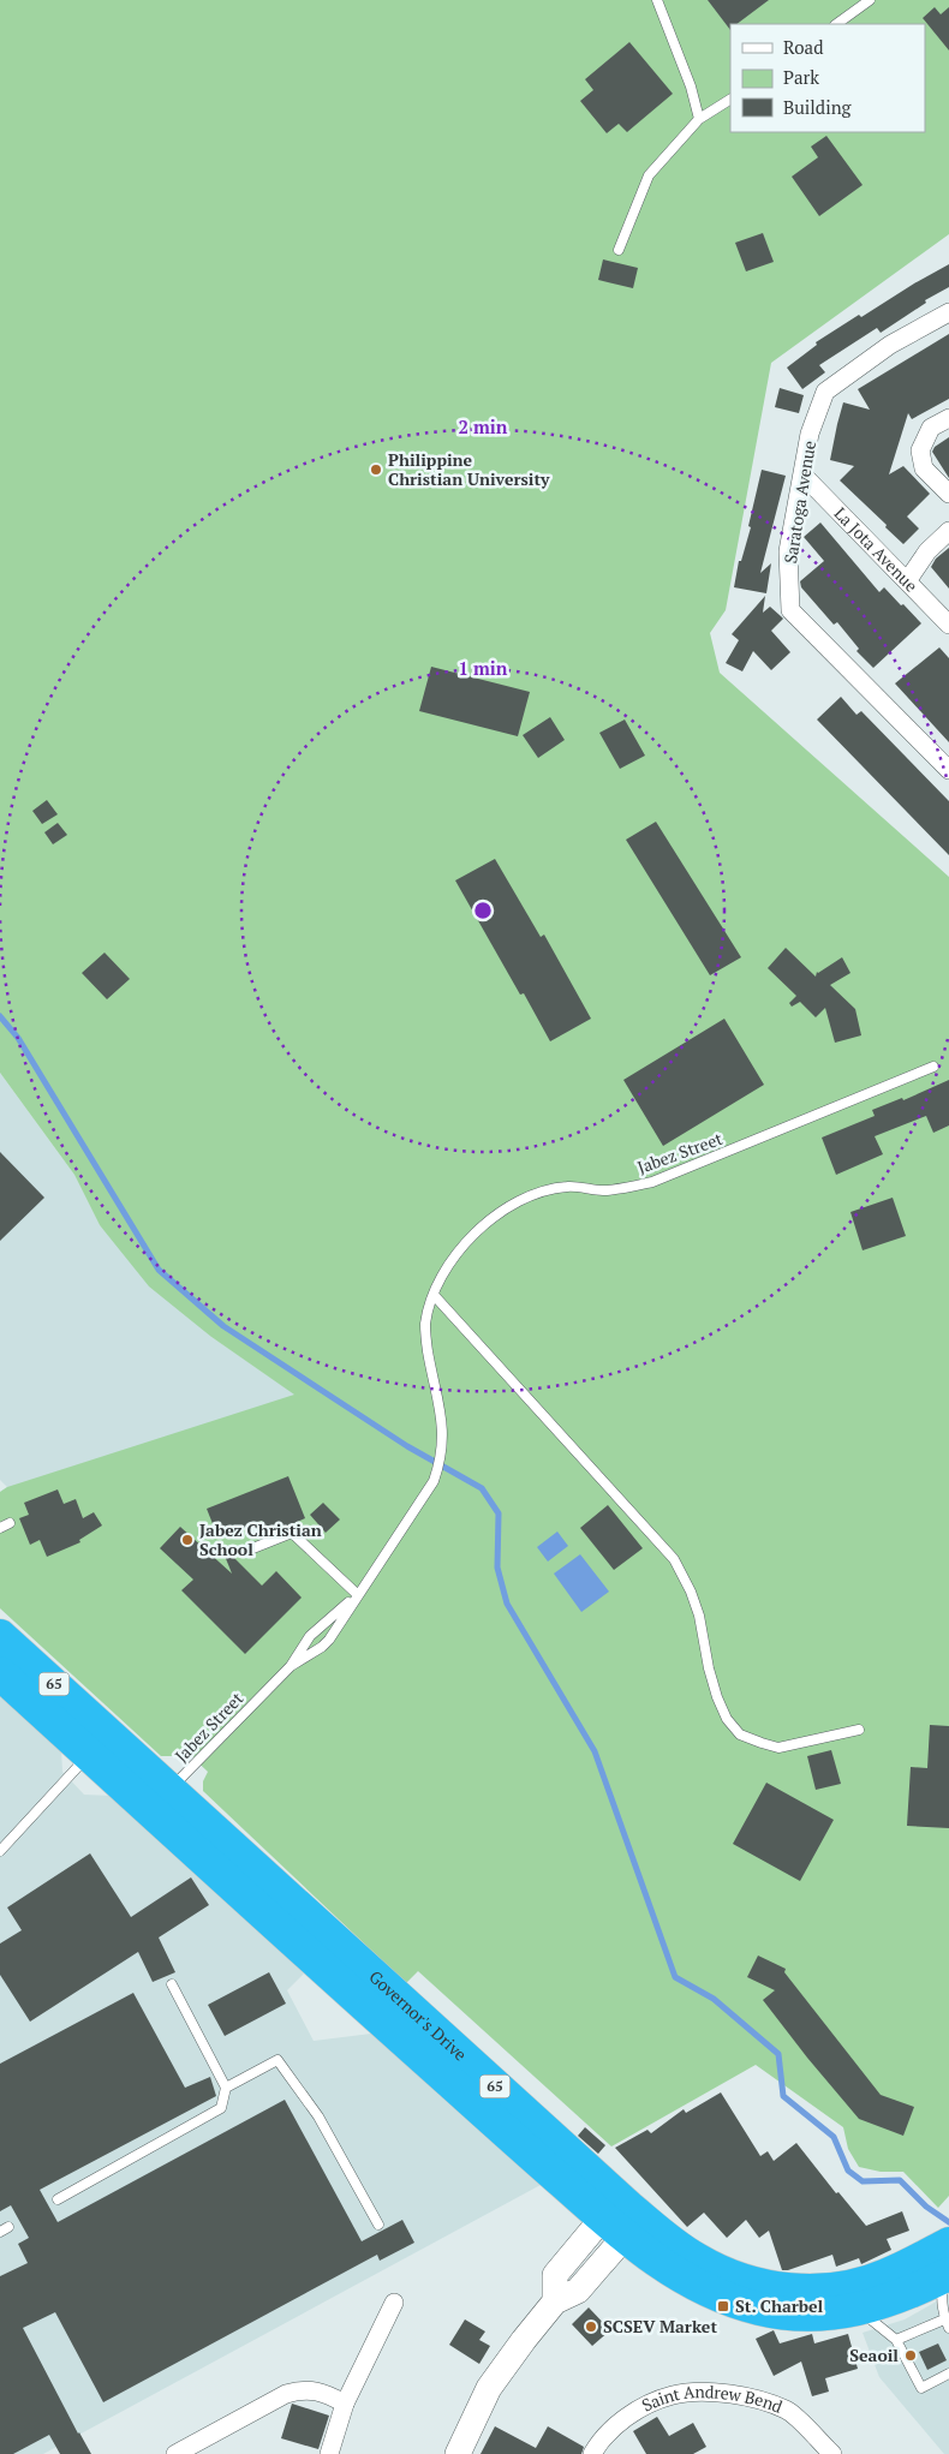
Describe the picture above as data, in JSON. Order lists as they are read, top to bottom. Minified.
{"streets":{"highway":["65","Governor's Drive"],"street":["Saratoga Avenue","La Jota Avenue","Saint Andrew Bend"],"lane":["Jabez Street"]},"crossings":[["Saratoga Avenue","La Jota Avenue"],["Jabez Street","Governor's Drive"]],"places":{"other":["Philippine Christian University","Jabez Christian School","SCSEV Market","Seaoil"],"transit":["St. Charbel"]},"legend":["Road","Park","Building"],"rings":["2 min","1 min"]}
